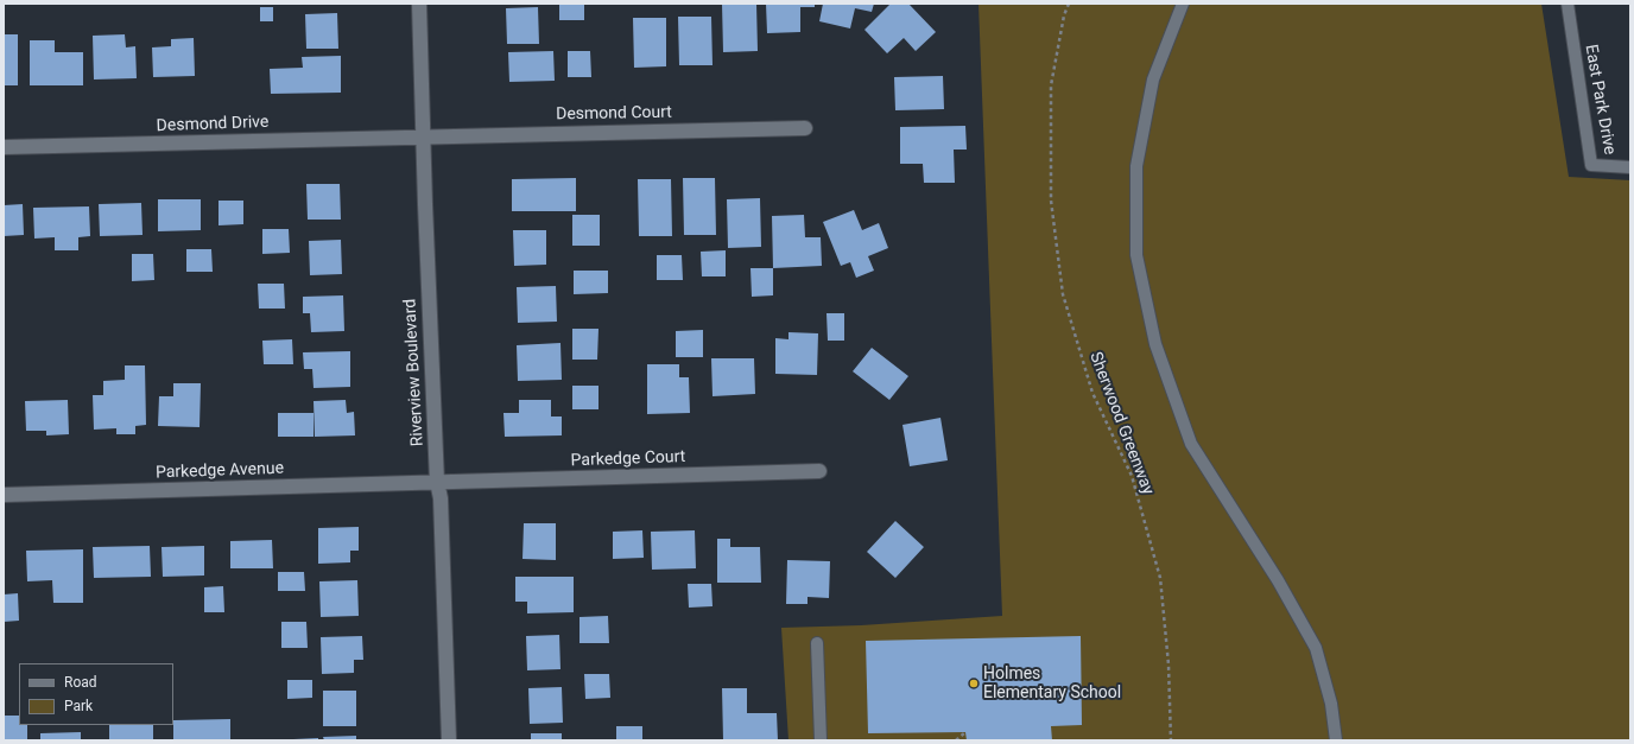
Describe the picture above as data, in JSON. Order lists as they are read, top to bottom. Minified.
{"streets":{"street":["Desmond Court","Desmond Drive","Riverview Boulevard","Parkedge Court","Parkedge Avenue"],"lane":["East Park Drive"],"path":["Sherwood Greenway"]},"crossings":[["Desmond Court","Desmond Drive"],["Desmond Court","Riverview Boulevard"],["Desmond Drive","Riverview Boulevard"],["Riverview Boulevard","Parkedge Court"],["Riverview Boulevard","Parkedge Avenue"],["Parkedge Court","Parkedge Avenue"]],"places":["Holmes Elementary School"],"legend":["Road","Park"]}
